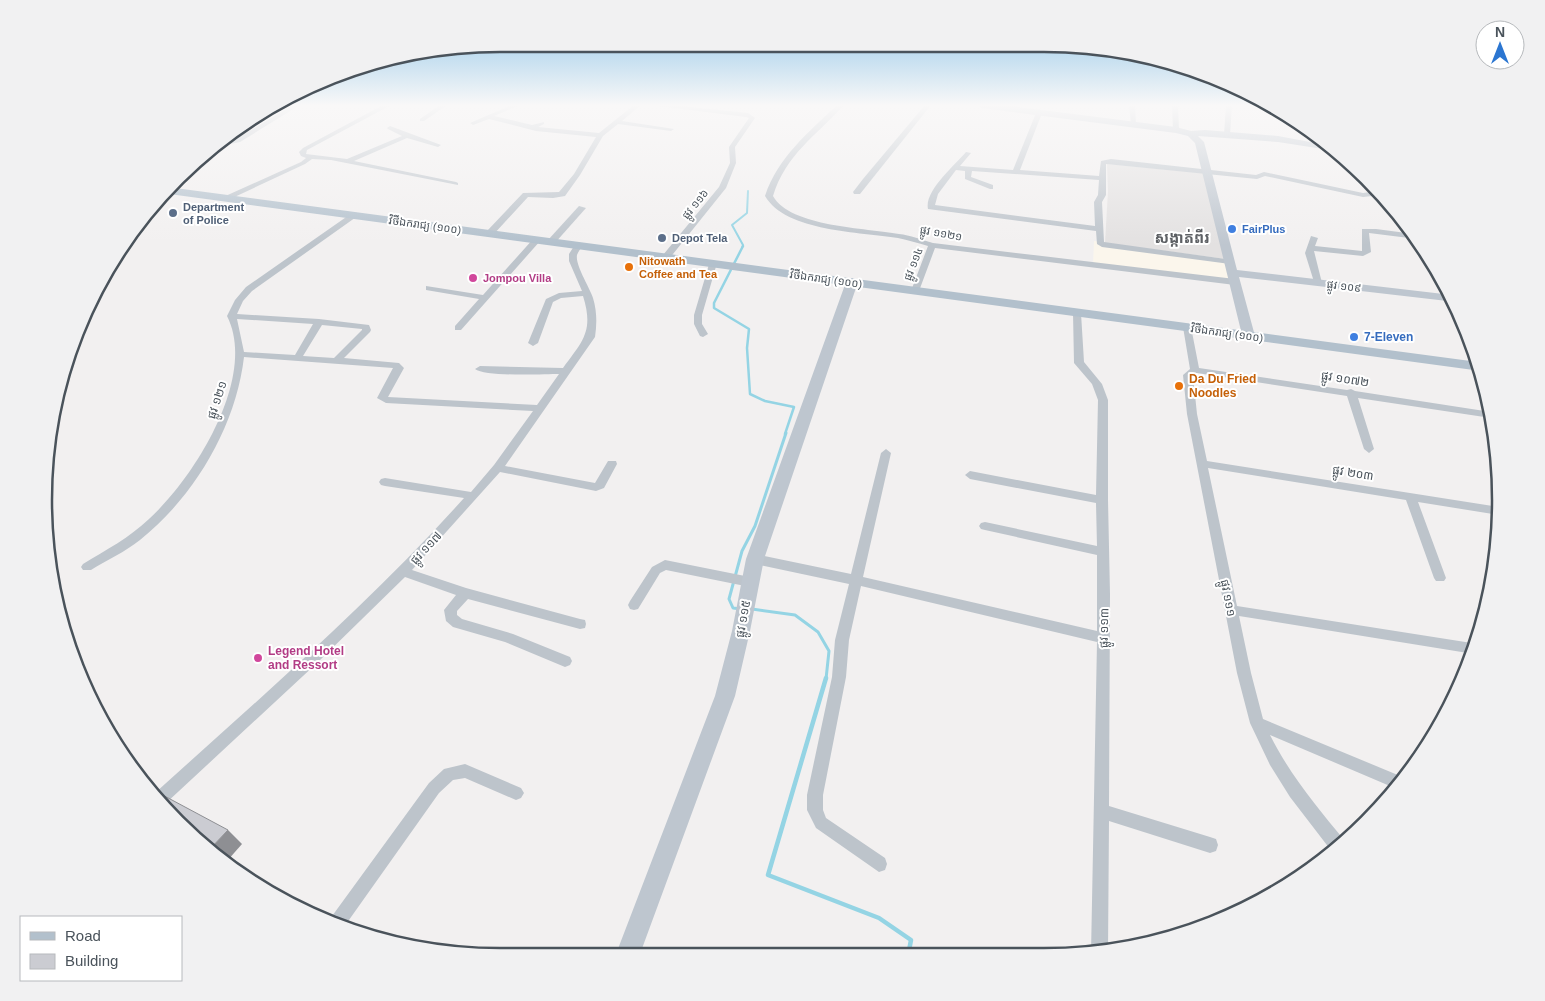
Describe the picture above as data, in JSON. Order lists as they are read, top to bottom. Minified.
{"streets":{"main road":["វិថីឯករាជ្យ (១០០)","ផ្លូវ ១០៩"],"street":["ផ្លូវ ១១៦","ផ្លូវ ១១២១","ផ្លូវ ១១៤","ផ្លូវ ១០៧២","ផ្លូវ ១២១","ផ្លូវ ២០៣","ផ្លូវ ១១៧","ផ្លូវ ១១១","ផ្លូវ ១១៥","ផ្លូវ ១១៣"]},"crossings":[["ផ្លូវ ១១៦","វិថីឯករាជ្យ (១០០)"],["វិថីឯករាជ្យ (១០០)","ផ្លូវ ១១៤"],["វិថីឯករាជ្យ (១០០)","ផ្លូវ ១១៧"],["វិថីឯករាជ្យ (១០០)","ផ្លូវ ១១១"],["វិថីឯករាជ្យ (១០០)","ផ្លូវ ១១៥"],["វិថីឯករាជ្យ (១០០)","ផ្លូវ ១១៣"],["ផ្លូវ ១១២១","ផ្លូវ ១១៤"],["ផ្លូវ ១១២១","ផ្លូវ ១០៩"],["ផ្លូវ ១០៧២","ផ្លូវ ១១១"],["ផ្លូវ ២០៣","ផ្លូវ ១១១"]],"districts":["សង្កាត់ពីរ"],"places":["Department of Police","FairPlus","Depot Tela","Nitowath Coffee and Tea","Jompou Villa","7-Eleven","Da Du Fried Noodles","Legend Hotel and Ressort"],"legend":["Road","Building"],"north":"top"}
